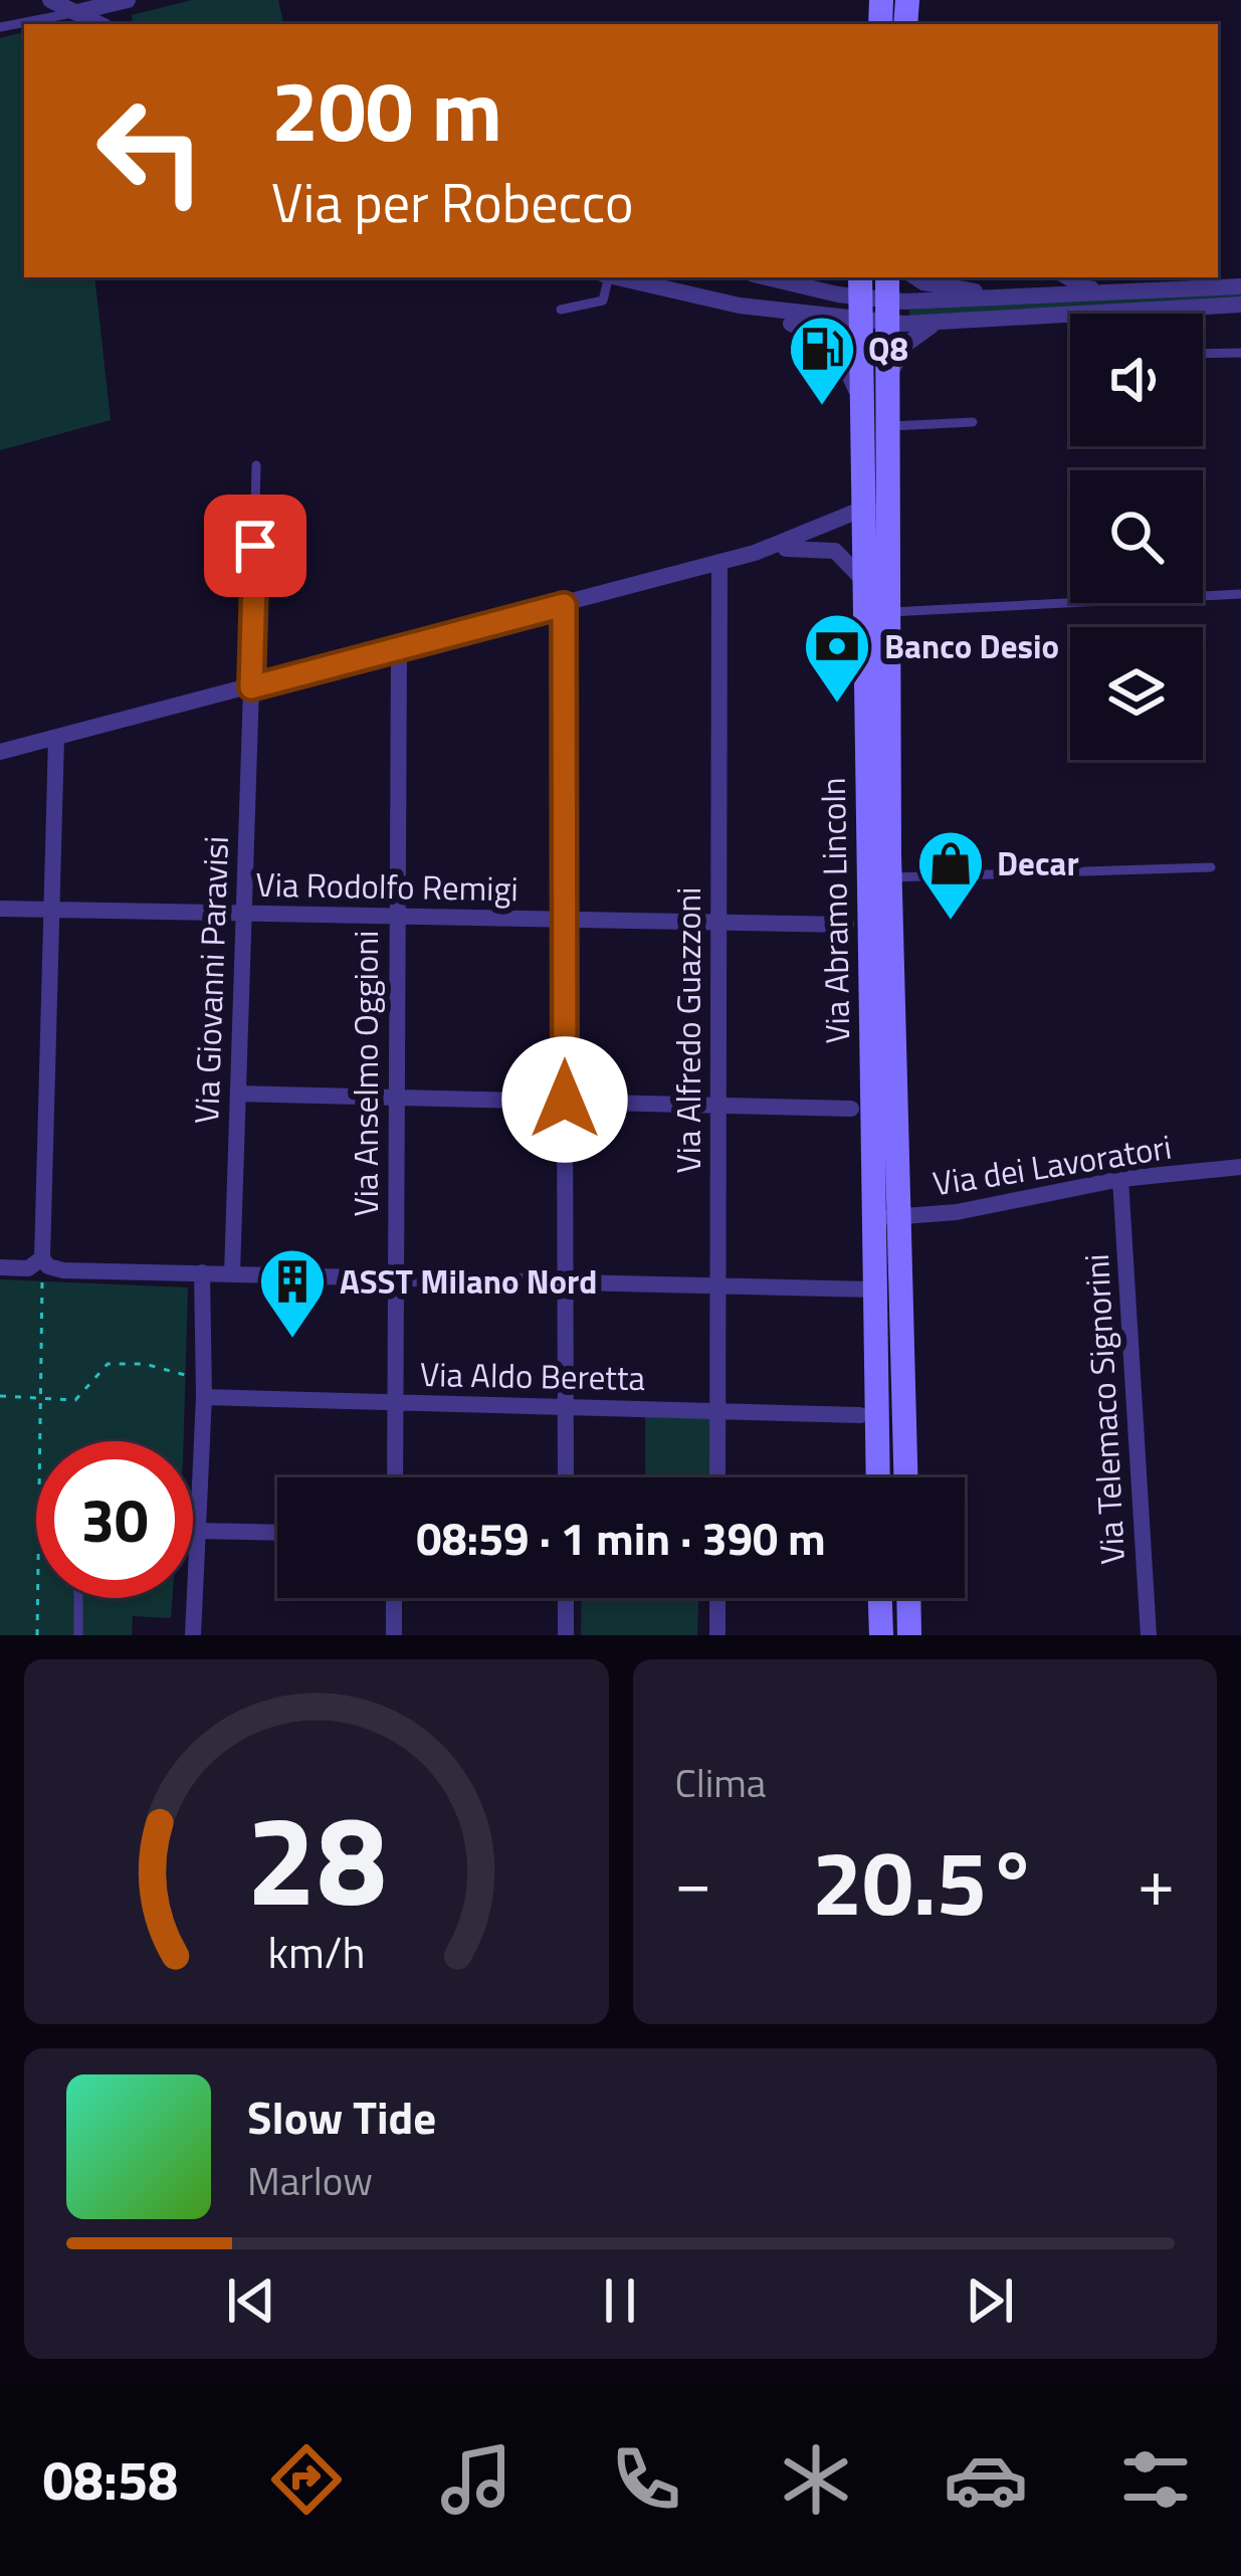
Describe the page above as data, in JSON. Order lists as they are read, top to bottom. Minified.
{"streets":{"main road":["Via Abramo Lincoln"],"street":["Via Rodolfo Remigi","Via Giovanni Paravisi","Via Alfredo Guazzoni","Via Anselmo Oggioni","Via dei Lavoratori","Via Aldo Beretta","Via Telemaco Signorini"]},"crossings":[["Via Rodolfo Remigi","Via Giovanni Paravisi"],["Via Rodolfo Remigi","Via Alfredo Guazzoni"],["Via Rodolfo Remigi","Via Anselmo Oggioni"],["Via Abramo Lincoln","Via dei Lavoratori"],["Via Alfredo Guazzoni","Via Aldo Beretta"],["Via Anselmo Oggioni","Via Aldo Beretta"],["Via dei Lavoratori","Via Telemaco Signorini"]],"places":{"fuel station":["Q8"],"bank":["Banco Desio"],"shop":["Decar"],"building":["ASST Milano Nord"]},"page":{"turn":["200 m","Via per Robecco"],"limit":"30","trip":"08:59 · 1 min · 390 m","tile":"Clima","heat":["−","20.5°","+"],"song":["Slow Tide","Marlow"],"tabs":"08:58","gauge":["28","km/h"]}}
